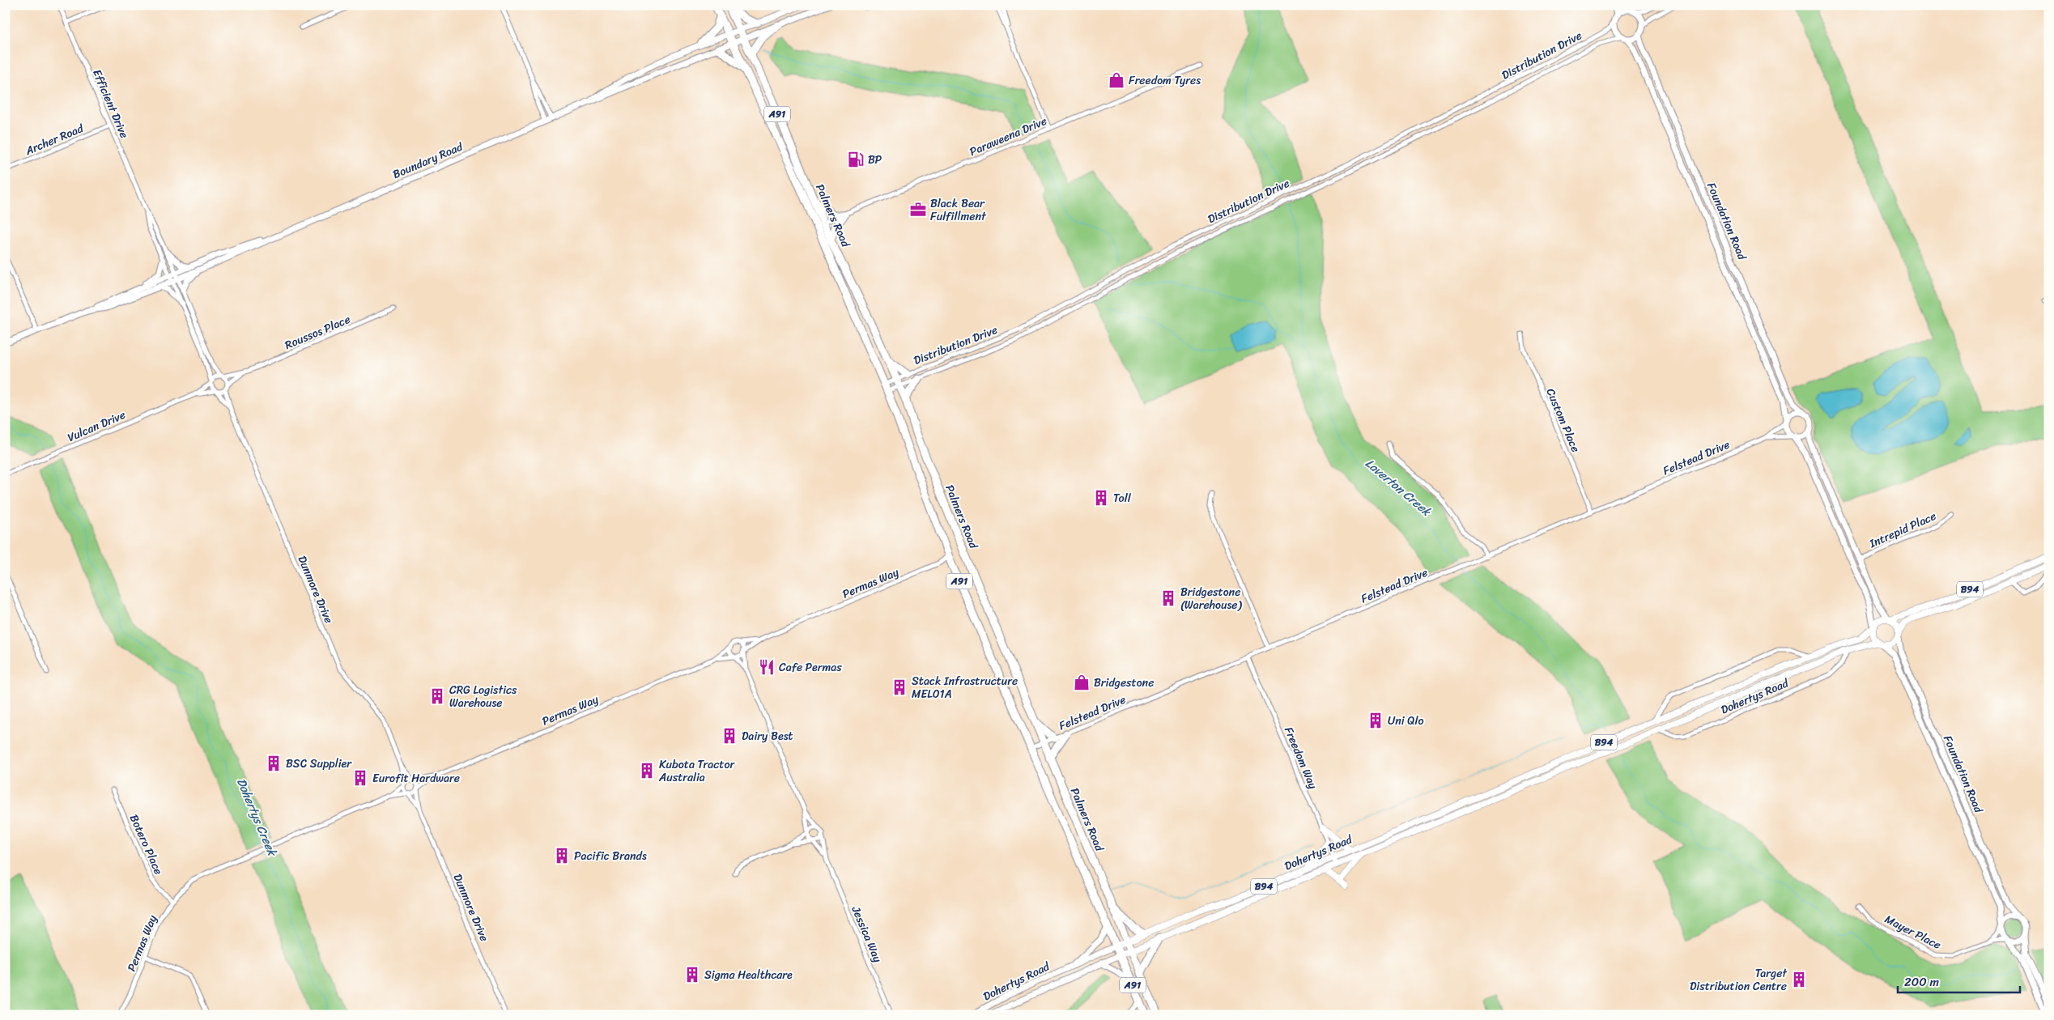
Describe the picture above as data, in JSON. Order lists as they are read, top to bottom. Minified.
{"streets":{"highway":["A91","Palmers Road"],"main road":["B94","Dohertys Road"],"street":["Distribution Drive","Efficient Drive","Paraweena Drive","Archer Road","Boundary Road","Foundation Road","Roussos Place","Custom Place","Vulcan Drive","Felstead Drive","Intrepid Place","Permas Way","Dunmore Drive","Freedom Way","Botero Place","Mayer Place","Jessica Way"]},"crossings":[["Distribution Drive","Palmers Road"],["Distribution Drive","Foundation Road"],["Efficient Drive","Archer Road"],["Efficient Drive","Boundary Road"],["A91","Boundary Road"],["A91","Palmers Road"],["Paraweena Drive","Palmers Road"],["Boundary Road","Palmers Road"],["Palmers Road","Felstead Drive"],["Palmers Road","Permas Way"],["Palmers Road","Dohertys Road"],["Foundation Road","Felstead Drive"],["Foundation Road","B94"],["Foundation Road","Dohertys Road"],["Foundation Road","Mayer Place"],["Roussos Place","Vulcan Drive"],["Roussos Place","Dunmore Drive"],["Custom Place","Felstead Drive"],["Vulcan Drive","Dunmore Drive"],["Felstead Drive","Freedom Way"],["Permas Way","Dunmore Drive"],["Permas Way","Botero Place"],["B94","Dohertys Road"],["Dohertys Road","Freedom Way"]],"water":["Laverton Creek","Dohertys Creek"],"places":{"shop":["Freedom Tyres","Bridgestone"],"fuel station":["BP"],"office":["Black Bear Fulfillment"],"building":["Toll","Bridgestone (Warehouse)","Stack Infrastructure MEL01A","CRG Logistics Warehouse","Uni Qlo","Dairy Best","BSC Supplier","Kubota Tractor Australia","Eurofit Hardware","Pacific Brands","Sigma Healthcare","Target Distribution Centre"],"restaurant":["Cafe Permas"]},"scale_bar":"200 m"}
